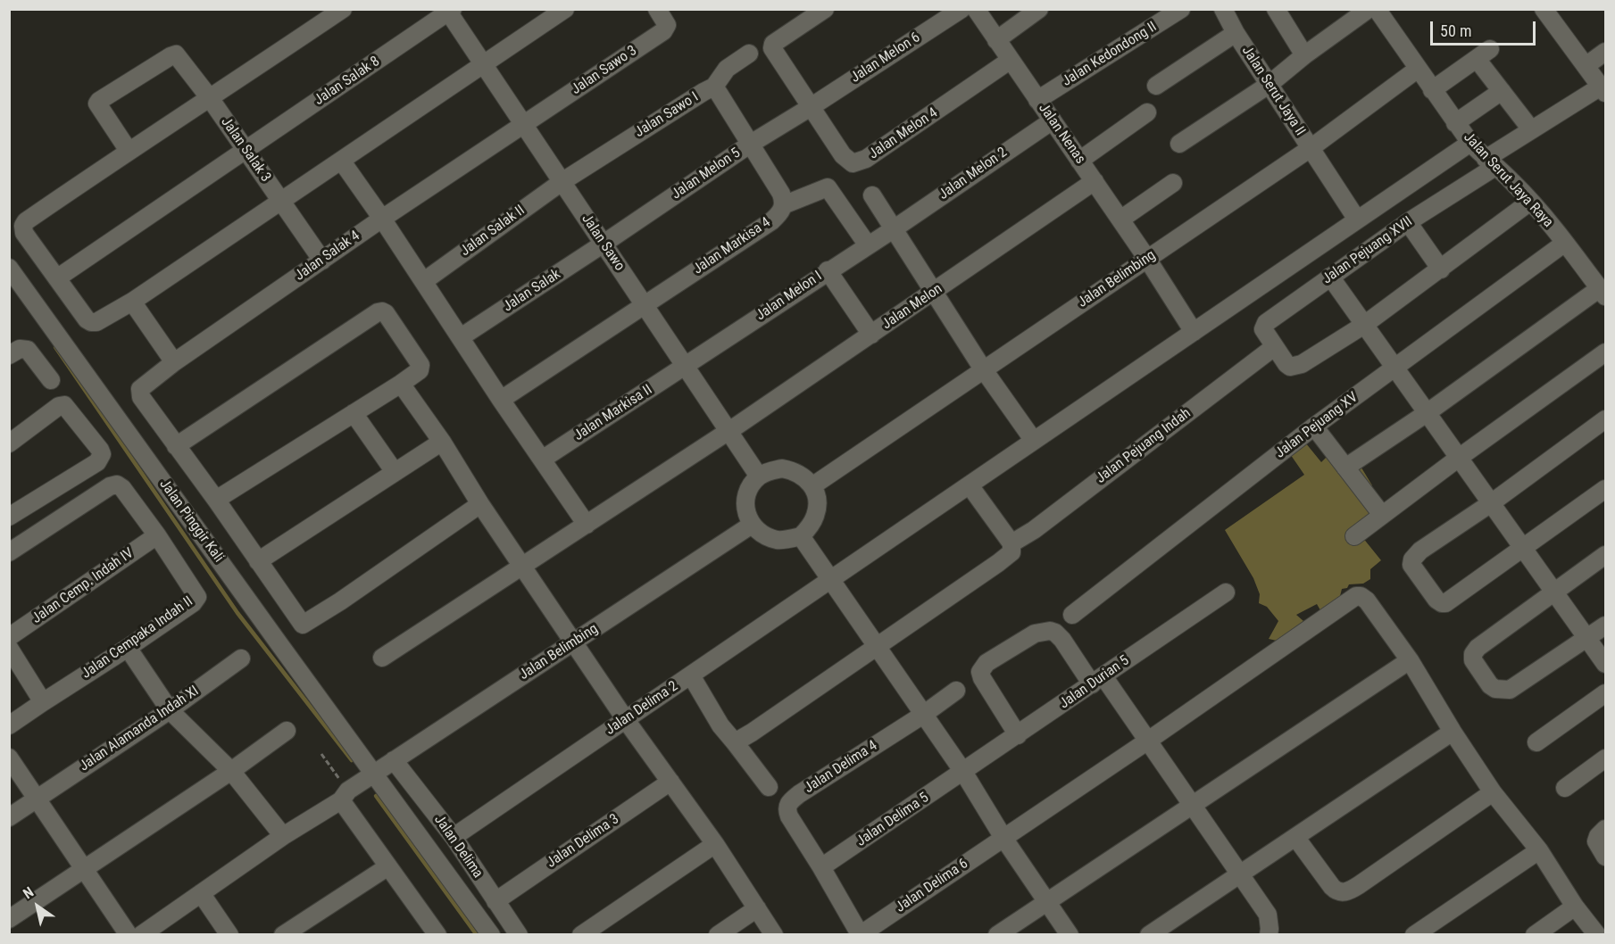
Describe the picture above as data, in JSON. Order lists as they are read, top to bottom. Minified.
{"streets":{"street":["Jalan Kedondong II","Jalan Melon 6","Jalan Sawo 3","Jalan Salak 8","Jalan Serut Jaya II","Jalan Sawo I","Jalan Melon 4","Jalan Nenas","Jalan Salak 3","Jalan Melon 5","Jalan Melon 2","Jalan Serut Jaya Raya","Jalan Salak II","Jalan Sawo","Jalan Markisa 4","Jalan Pejuang XVII","Jalan Salak 4","Jalan Belimbing","Jalan Salak","Jalan Melon I","Jalan Melon","Jalan Markisa II","Jalan Pejuang XV","Jalan Pejuang Indah","Jalan Pinggir Kali","Jalan Cemp. Indah IV","Jalan Cempaka Indah II","Jalan Durian 5","Jalan Delima 2","Jalan Alamanda Indah XI","Jalan Delima 4","Jalan Delima 5","Jalan Delima 3","Jalan Delima","Jalan Delima 6"]},"crossings":[["Jalan Kedondong II","Jalan Nenas"],["Jalan Melon 6","Jalan Melon 4"],["Jalan Melon 6","Jalan Melon 5"],["Jalan Sawo 3","Jalan Sawo"],["Jalan Sawo 3","Jalan Salak 4"],["Jalan Salak 8","Jalan Salak 3"],["Jalan Salak 8","Jalan Sawo"],["Jalan Serut Jaya II","Jalan Belimbing"],["Jalan Serut Jaya II","Jalan Delima 2"],["Jalan Sawo I","Jalan Melon 5"],["Jalan Sawo I","Jalan Salak II"],["Jalan Sawo I","Jalan Sawo"],["Jalan Sawo I","Jalan Markisa 4"],["Jalan Melon 4","Jalan Nenas"],["Jalan Melon 4","Jalan Melon 5"],["Jalan Nenas","Jalan Melon 2"],["Jalan Nenas","Jalan Belimbing"],["Jalan Nenas","Jalan Melon"],["Jalan Nenas","Jalan Delima 2"],["Jalan Salak 3","Jalan Salak 4"],["Jalan Melon 5","Jalan Sawo"],["Jalan Melon 5","Jalan Markisa 4"],["Jalan Melon 5","Jalan Salak"],["Jalan Melon 2","Jalan Melon I"],["Jalan Serut Jaya Raya","Jalan Pejuang XVII"],["Jalan Serut Jaya Raya","Jalan Belimbing"],["Jalan Serut Jaya Raya","Jalan Pejuang XV"],["Jalan Serut Jaya Raya","Jalan Delima 2"],["Jalan Salak II","Jalan Sawo"],["Jalan Sawo","Jalan Markisa 4"],["Jalan Sawo","Jalan Salak 4"],["Jalan Sawo","Jalan Belimbing"],["Jalan Sawo","Jalan Salak"],["Jalan Sawo","Jalan Melon I"],["Jalan Sawo","Jalan Melon"],["Jalan Sawo","Jalan Markisa II"],["Jalan Pejuang XVII","Jalan Pejuang Indah"],["Jalan Belimbing","Jalan Pinggir Kali"],["Jalan Belimbing","Jalan Delima"],["Jalan Melon I","Jalan Markisa II"],["Jalan Cemp. Indah IV","Jalan Cempaka Indah II"],["Jalan Durian 5","Jalan Delima 5"],["Jalan Delima 2","Jalan Delima"],["Jalan Delima 4","Jalan Delima 5"],["Jalan Delima 4","Jalan Delima 6"],["Jalan Delima 5","Jalan Delima 6"],["Jalan Delima 3","Jalan Delima"]],"scale_bar":"50 m","north":"top left"}
